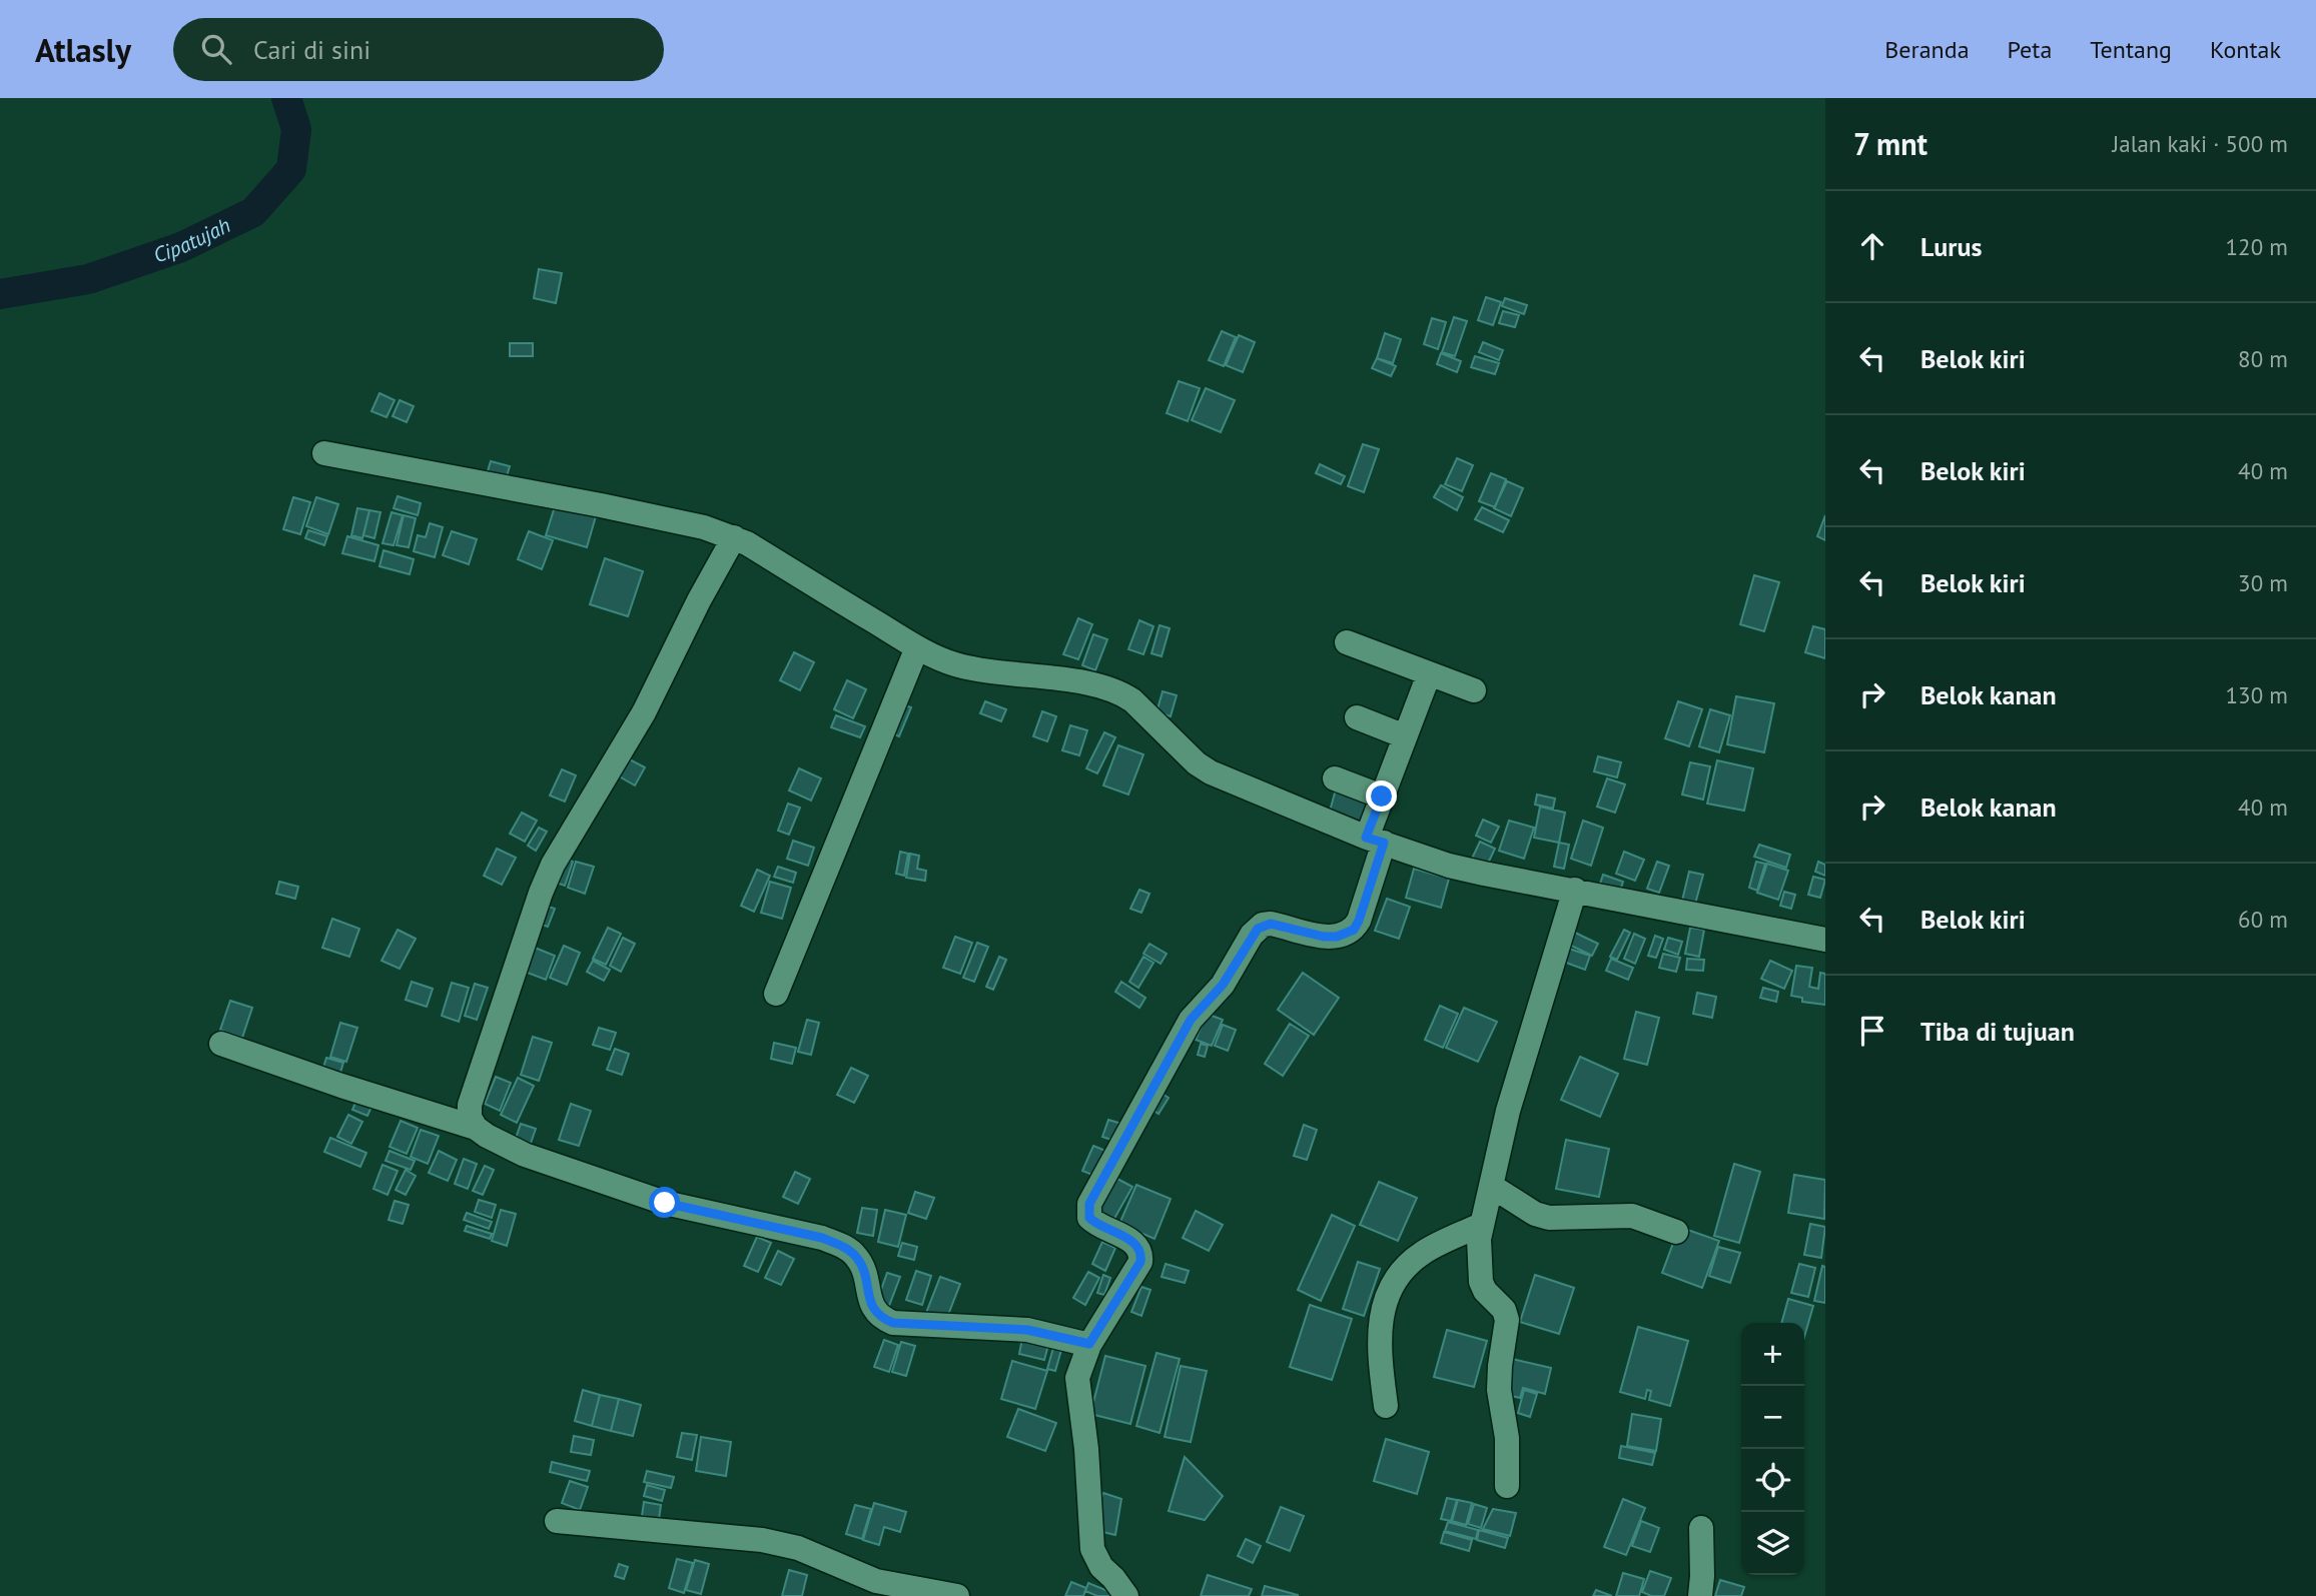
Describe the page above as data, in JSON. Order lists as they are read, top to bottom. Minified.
{"water":["Cipatujah"],"page":{"header":"Atlasly","search":"Cari di sini","nav":["Beranda","Peta","Tentang","Kontak"],"heading":["7 mnt","Jalan kaki · 500 m"],"list":[["Lurus","120 m"],["Belok kiri","80 m"],["Belok kiri","40 m"],["Belok kiri","30 m"],["Belok kanan","130 m"],["Belok kanan","40 m"],["Belok kiri","60 m"],"Tiba di tujuan"],"map_buttons":["+","−"]}}
